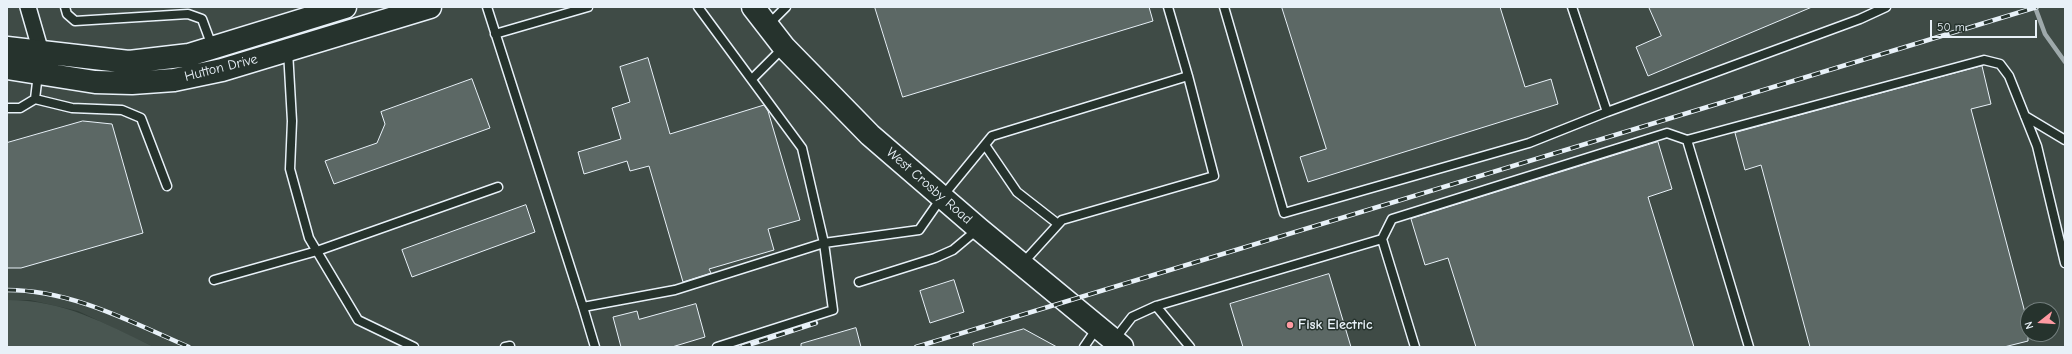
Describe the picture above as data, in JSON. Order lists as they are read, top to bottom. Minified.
{"streets":{"street":["Hutton Drive","West Crosby Road"]},"places":["Fisk Electric"],"scale_bar":"50 m","north":"left"}
